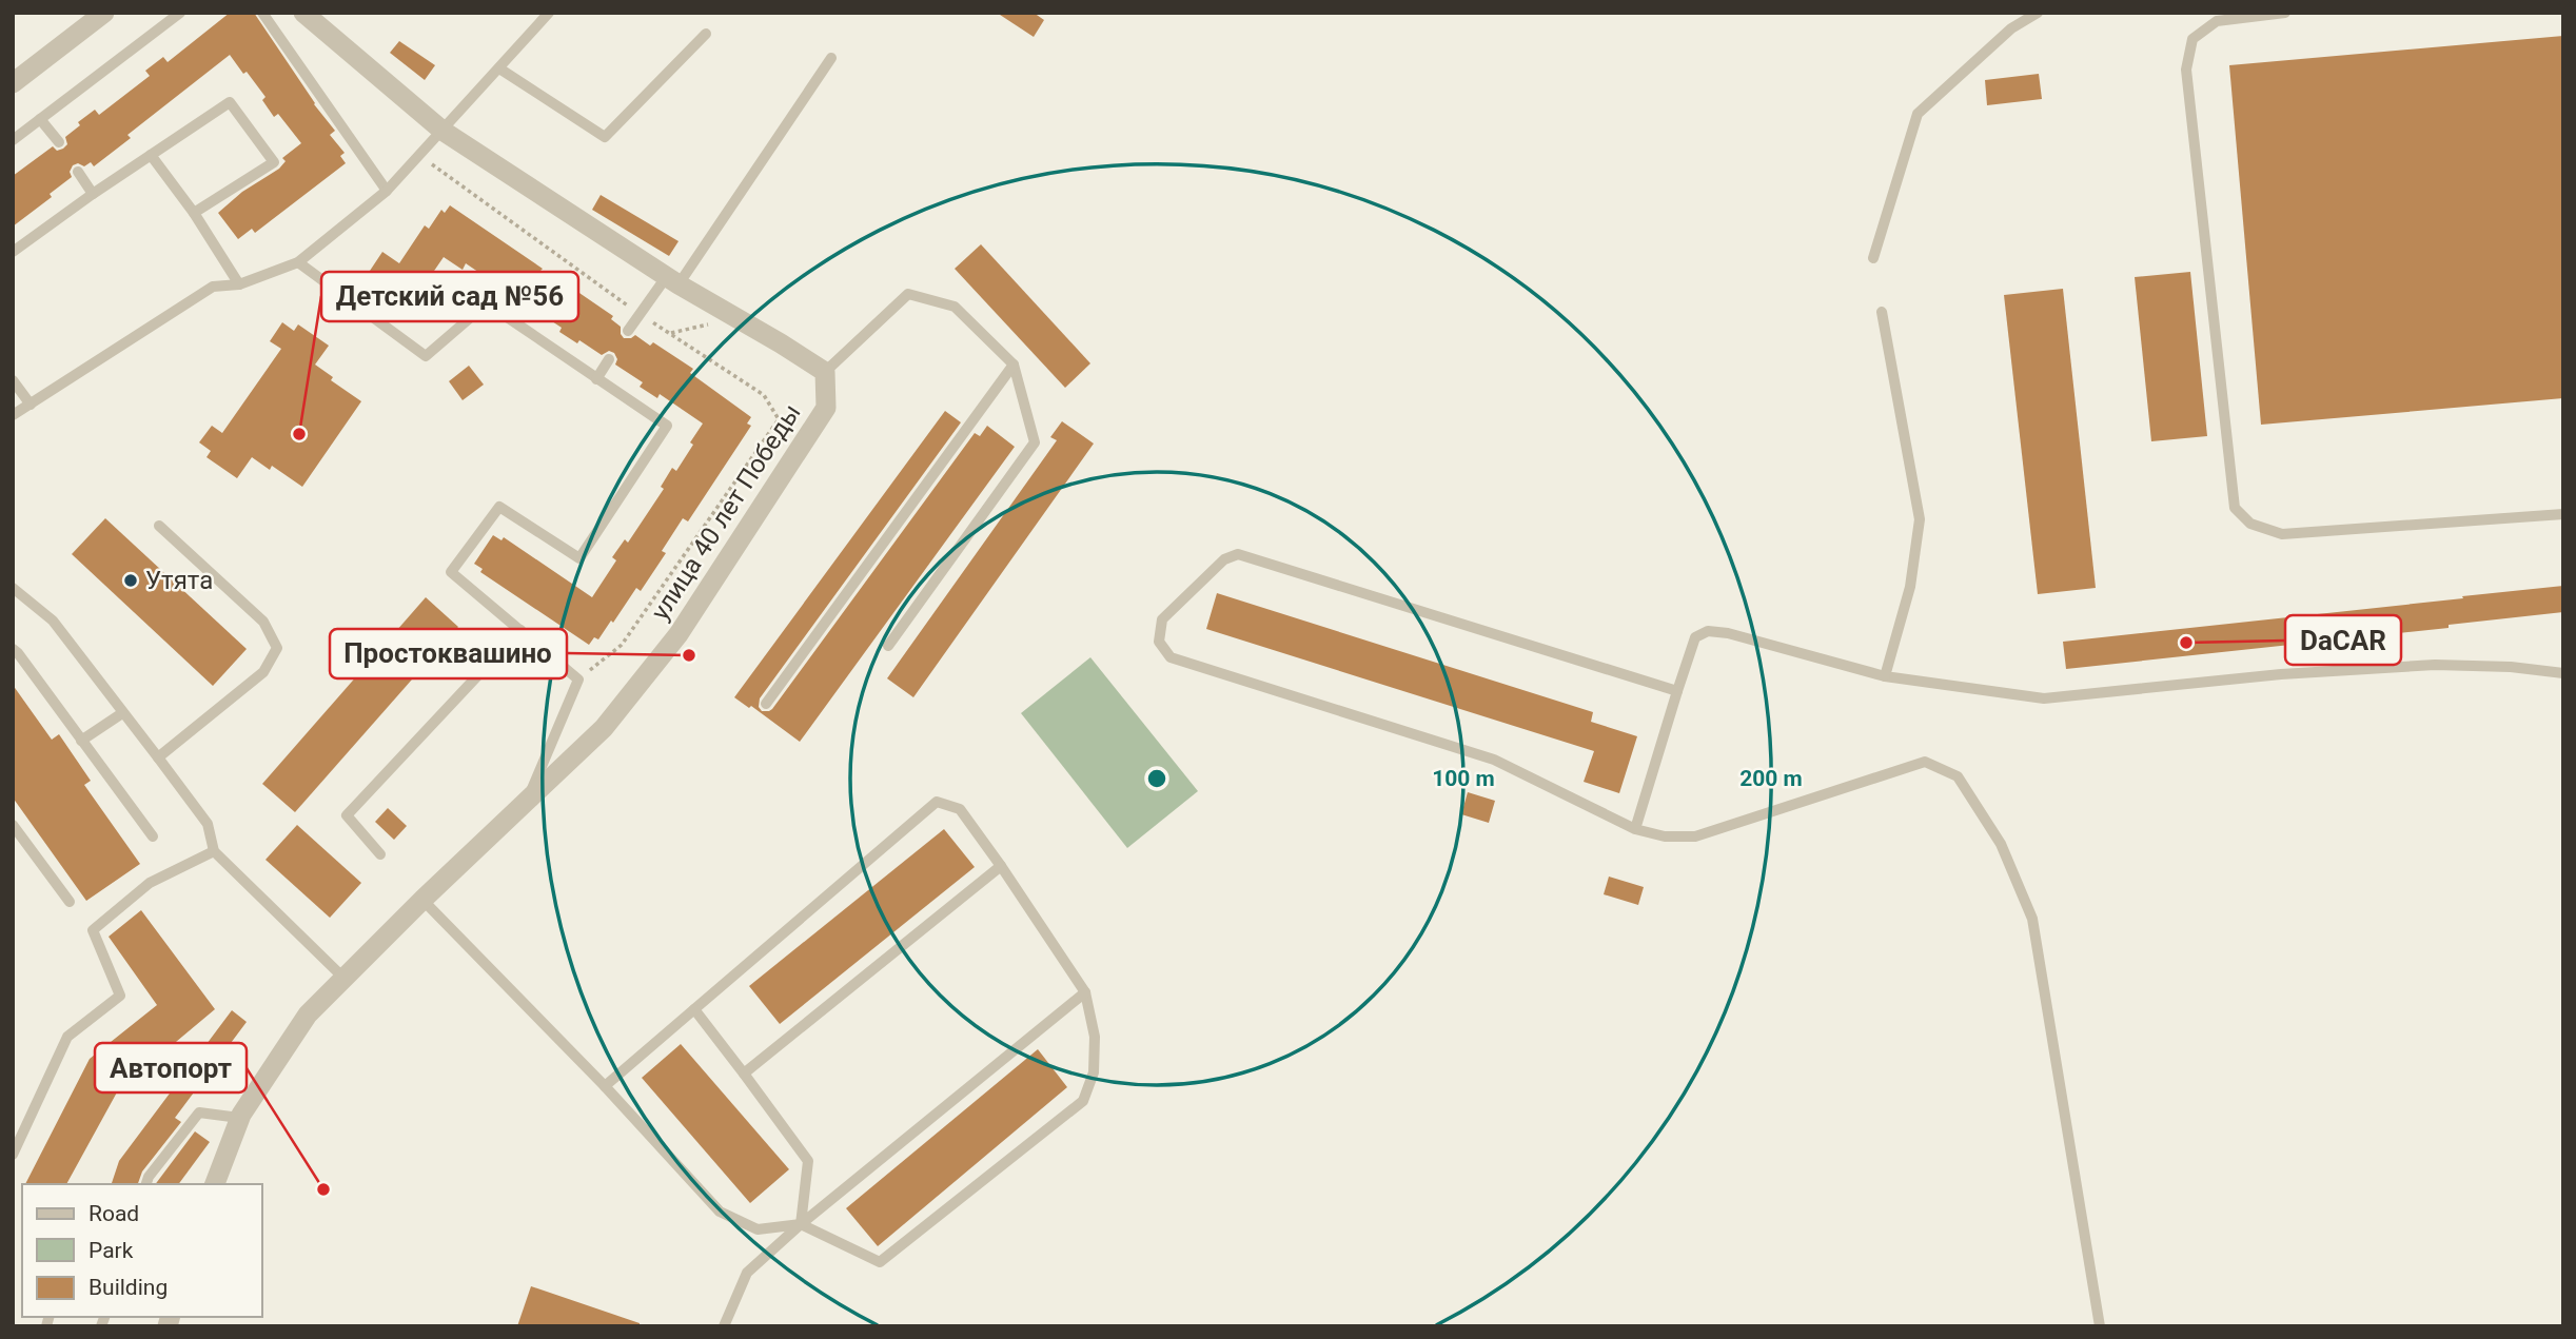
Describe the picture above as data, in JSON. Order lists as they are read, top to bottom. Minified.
{"streets":{"street":["улица 40 лет Победы"]},"places":["Детский сад №56","Утята","DaCAR","Простоквашино","Автопорт"],"legend":["Road","Park","Building"],"rings":["100 m","200 m"]}
